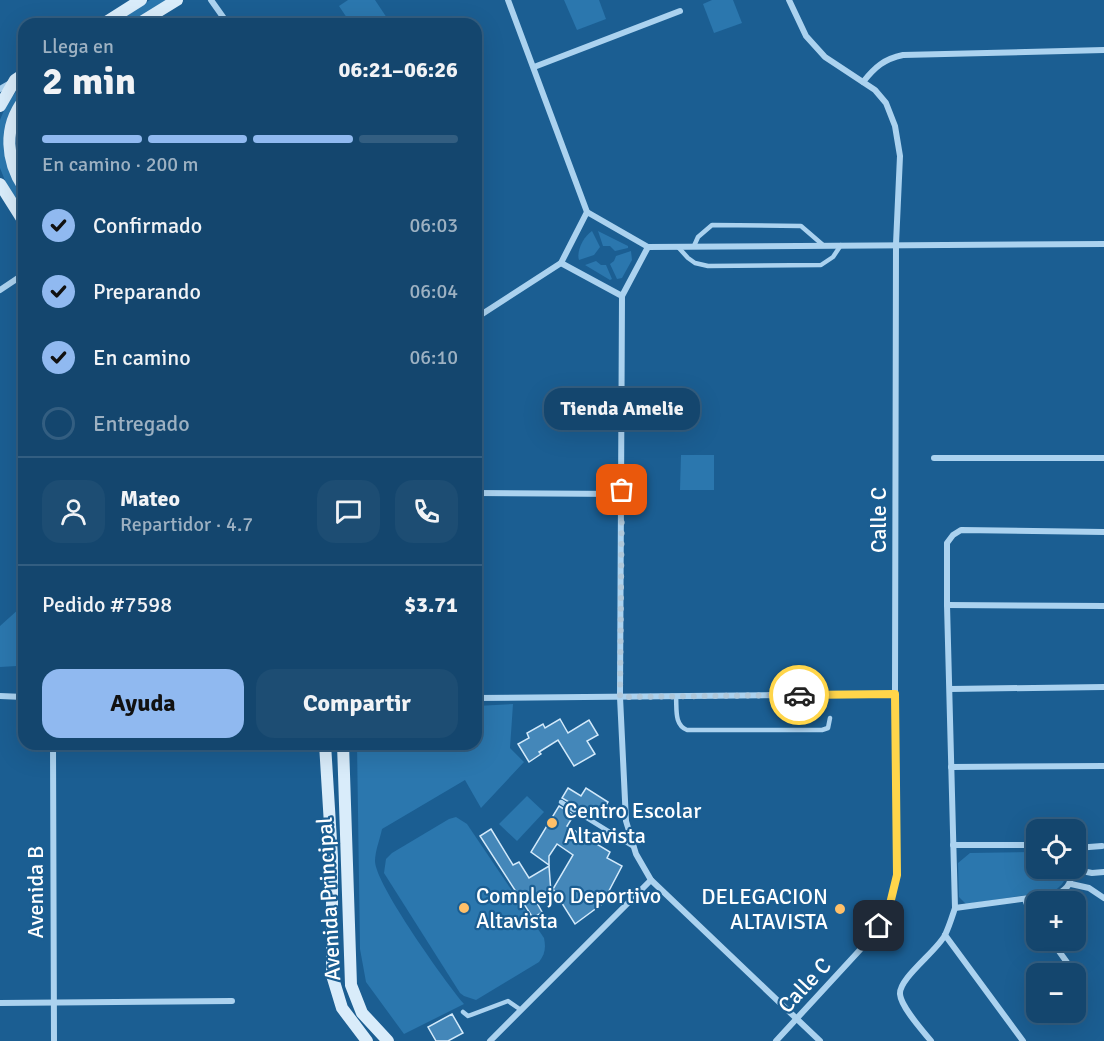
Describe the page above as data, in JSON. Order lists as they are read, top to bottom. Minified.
{"streets":{"street":["Calle C","Avenida B","Avenida Principal"]},"places":["Tienda Amelie","Centro Escolar Altavista","Complejo Deportivo Altavista","DELEGACION ALTAVISTA"],"page":{"heading":["2 min","Llega en","06:21–06:26"],"panel":["Mateo","Repartidor · 4.7","Pedido #7598","$3.71"],"bar":"En camino · 200 m","list":[["Confirmado","06:03"],["Preparando","06:04"],["En camino","06:10"],"Entregado"],"bubble":"Tienda Amelie","buttons":["Ayuda","Compartir"],"map_buttons":["+","−"]}}
